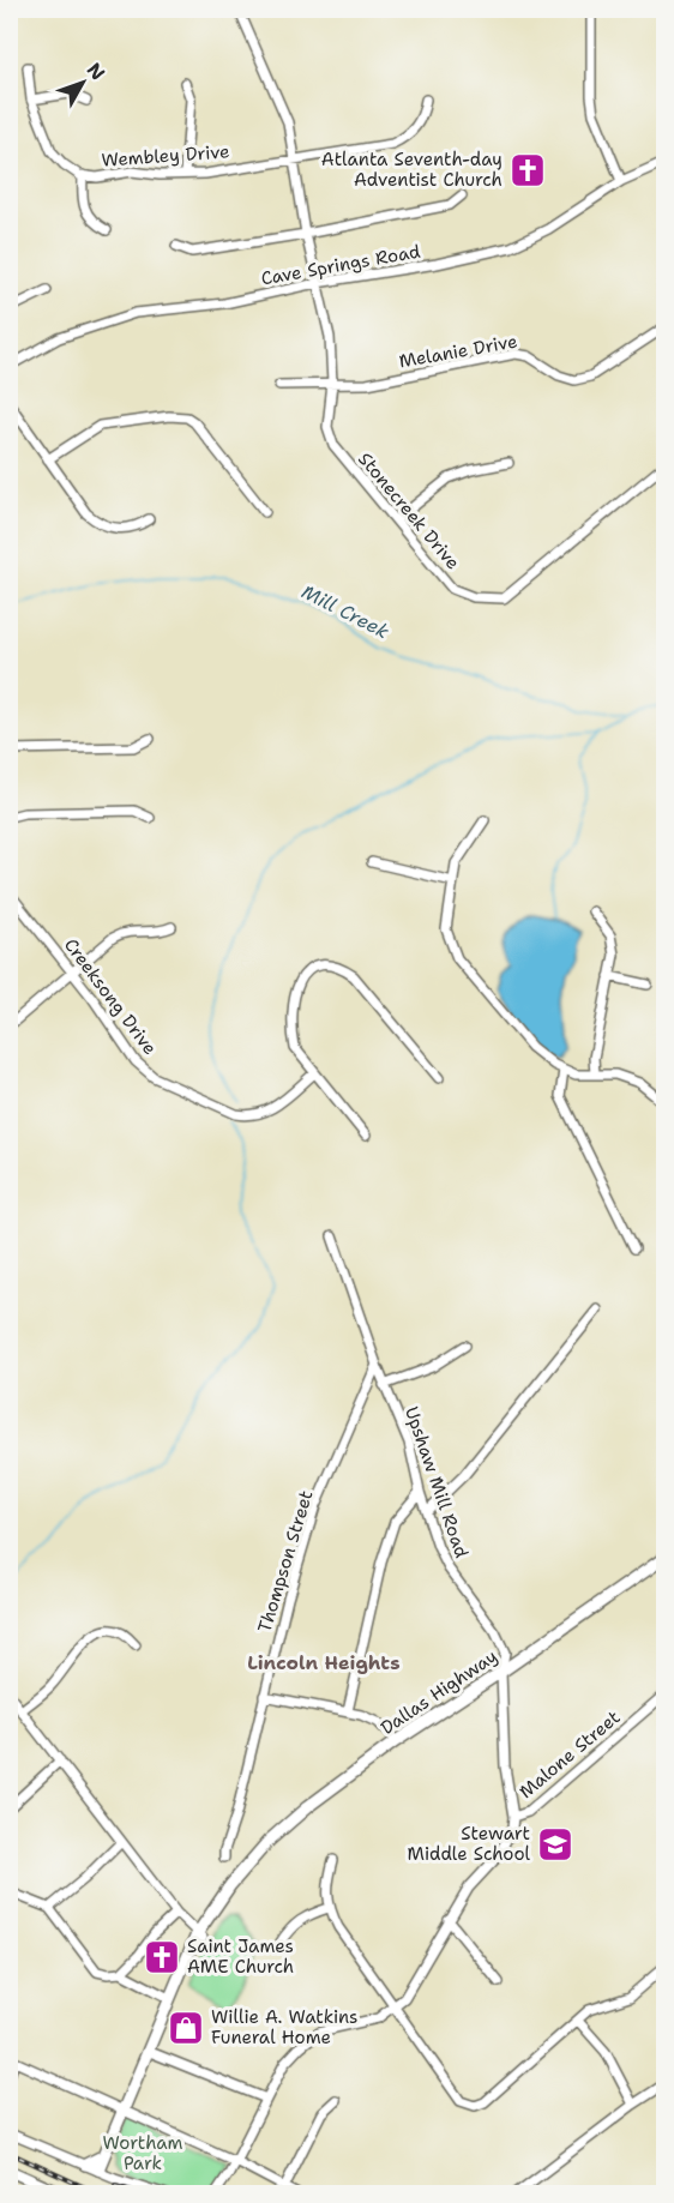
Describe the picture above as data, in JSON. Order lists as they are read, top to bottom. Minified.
{"streets":{"main road":["Dallas Highway"],"street":["Wembley Drive","Cave Springs Road","Melanie Drive","Stonecreek Drive","Creeksong Drive","Upshaw Mill Road","Thompson Street","Malone Street"]},"crossings":[["Wembley Drive","Stonecreek Drive"],["Cave Springs Road","Stonecreek Drive"],["Melanie Drive","Stonecreek Drive"],["Upshaw Mill Road","Thompson Street"],["Upshaw Mill Road","Dallas Highway"],["Upshaw Mill Road","Malone Street"]],"districts":["Lincoln Heights"],"water":["Mill Creek"],"parks":["Wortham Park"],"places":{"church":["Atlanta Seventh-day Adventist Church","Saint James AME Church"],"school or university":["Stewart Middle School"],"shop":["Willie A. Watkins Funeral Home"]},"north":"top right"}
